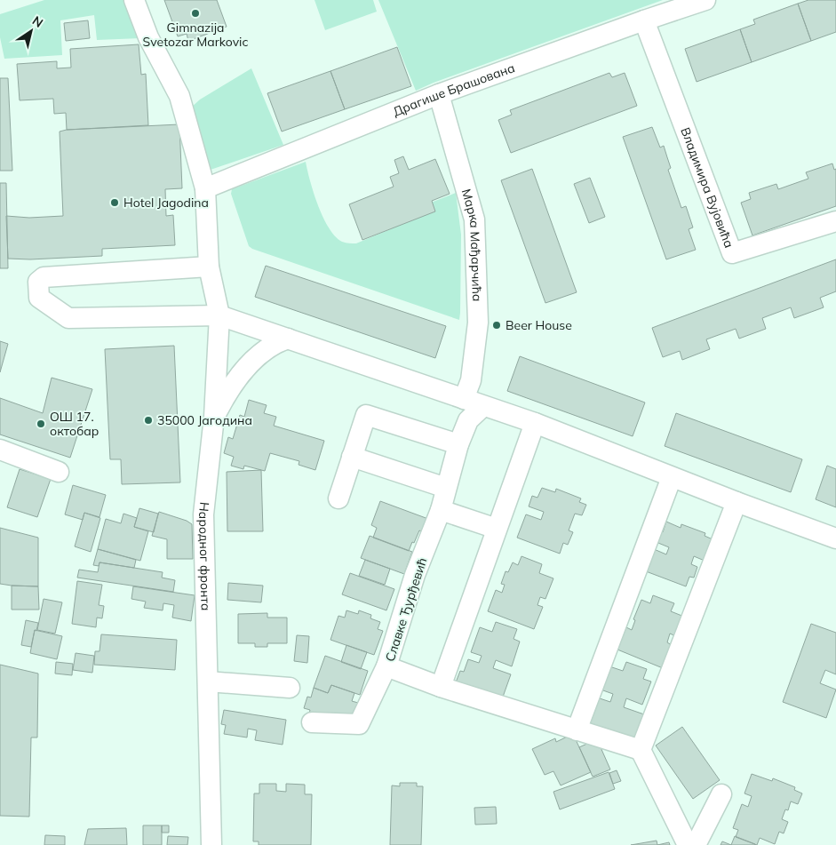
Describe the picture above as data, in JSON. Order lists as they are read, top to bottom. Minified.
{"streets":{"street":["Драгише Брашована","Владимира Вујовића","Марка Мађарчића","Народног фронта","Славке Ђурђевић"]},"crossings":[["Драгише Брашована","Владимира Вујовића"],["Драгише Брашована","Марка Мађарчића"],["Драгише Брашована","Народног фронта"]],"places":["Gimnazija Svetozar Markovic","Hotel Jagodina","Beer House","35000 Јагодина","ОШ 17. октобар"],"north":"top right"}
